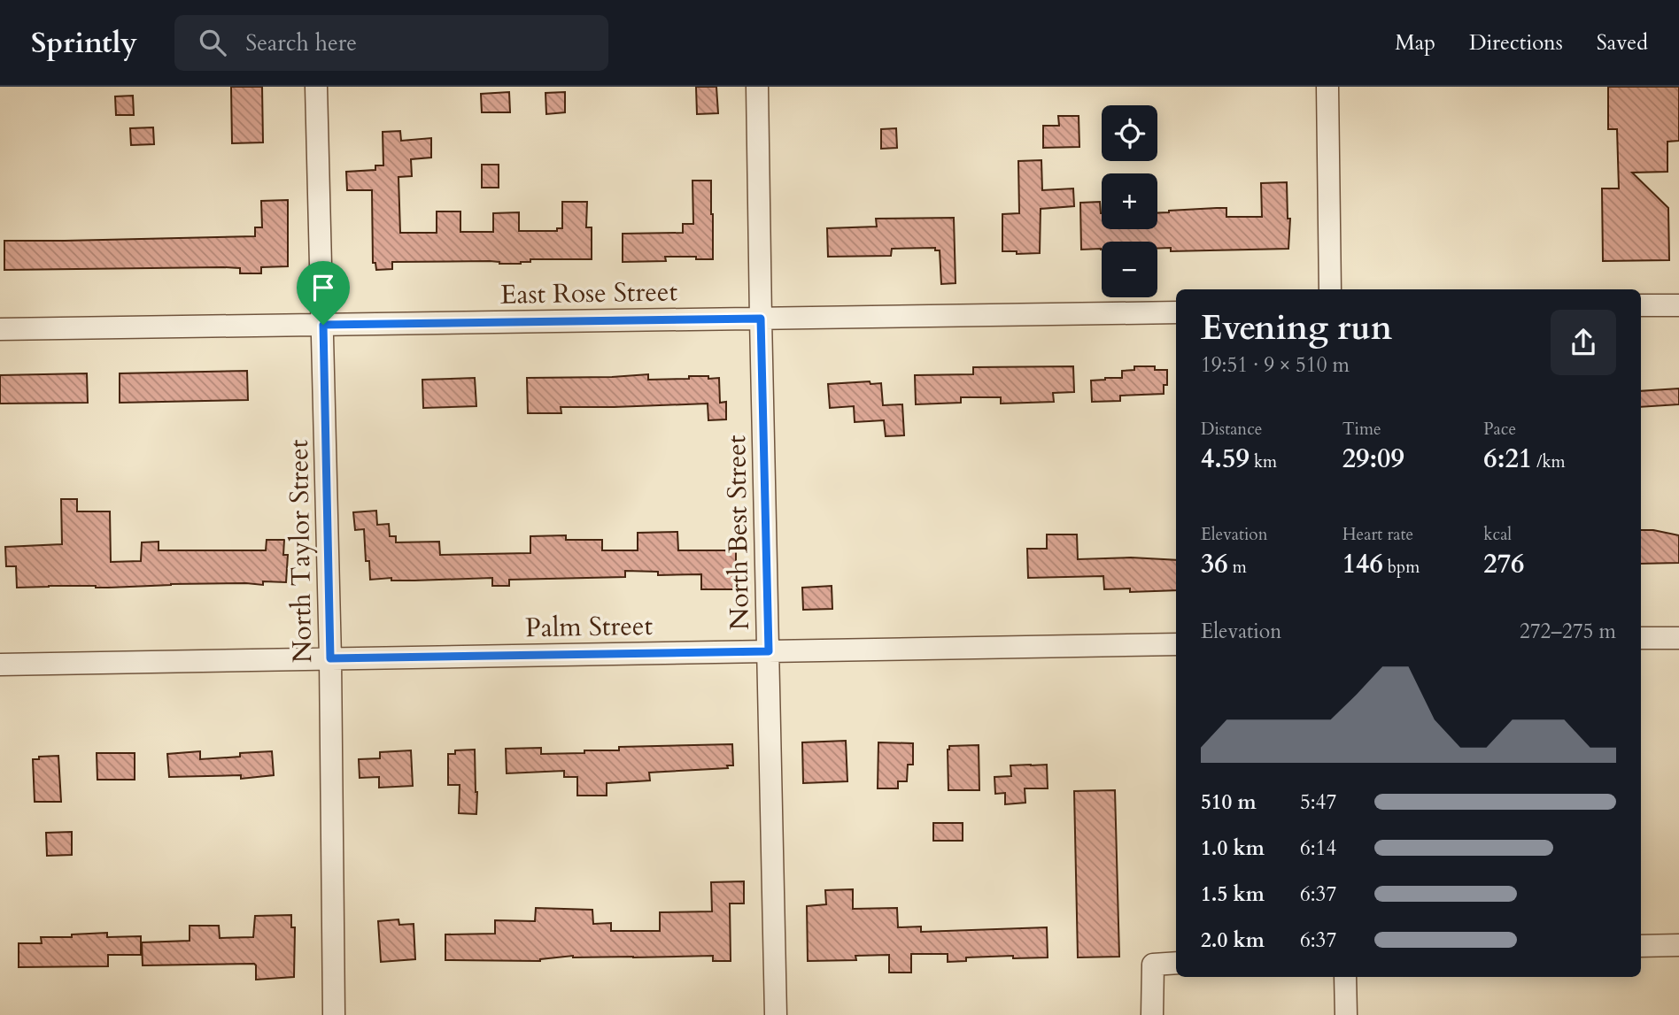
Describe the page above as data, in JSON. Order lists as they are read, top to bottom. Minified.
{"streets":{"street":["East Rose Street","North Best Street","North Taylor Street","Palm Street"]},"crossings":[["East Rose Street","North Best Street"],["East Rose Street","North Taylor Street"],["North Best Street","Palm Street"],["North Taylor Street","Palm Street"]],"page":{"header":"Sprintly","search":"Search here","nav":["Map","Directions","Saved"],"map_buttons":["+","−"],"heading":["Evening run","19:51 · 9 × 510 m"],"stats":[["Distance","4.59 km"],["Time","29:09"],["Pace","6:21 /km"],["Elevation","36 m"],["Heart rate","146 bpm"],["kcal","276"]],"chart":["Elevation","272–275 m"],"list":[{"name":"510 m","note":"5:47"},{"name":"1.0 km","note":"6:14"},{"name":"1.5 km","note":"6:37"},{"name":"2.0 km","note":"6:37"}]}}
